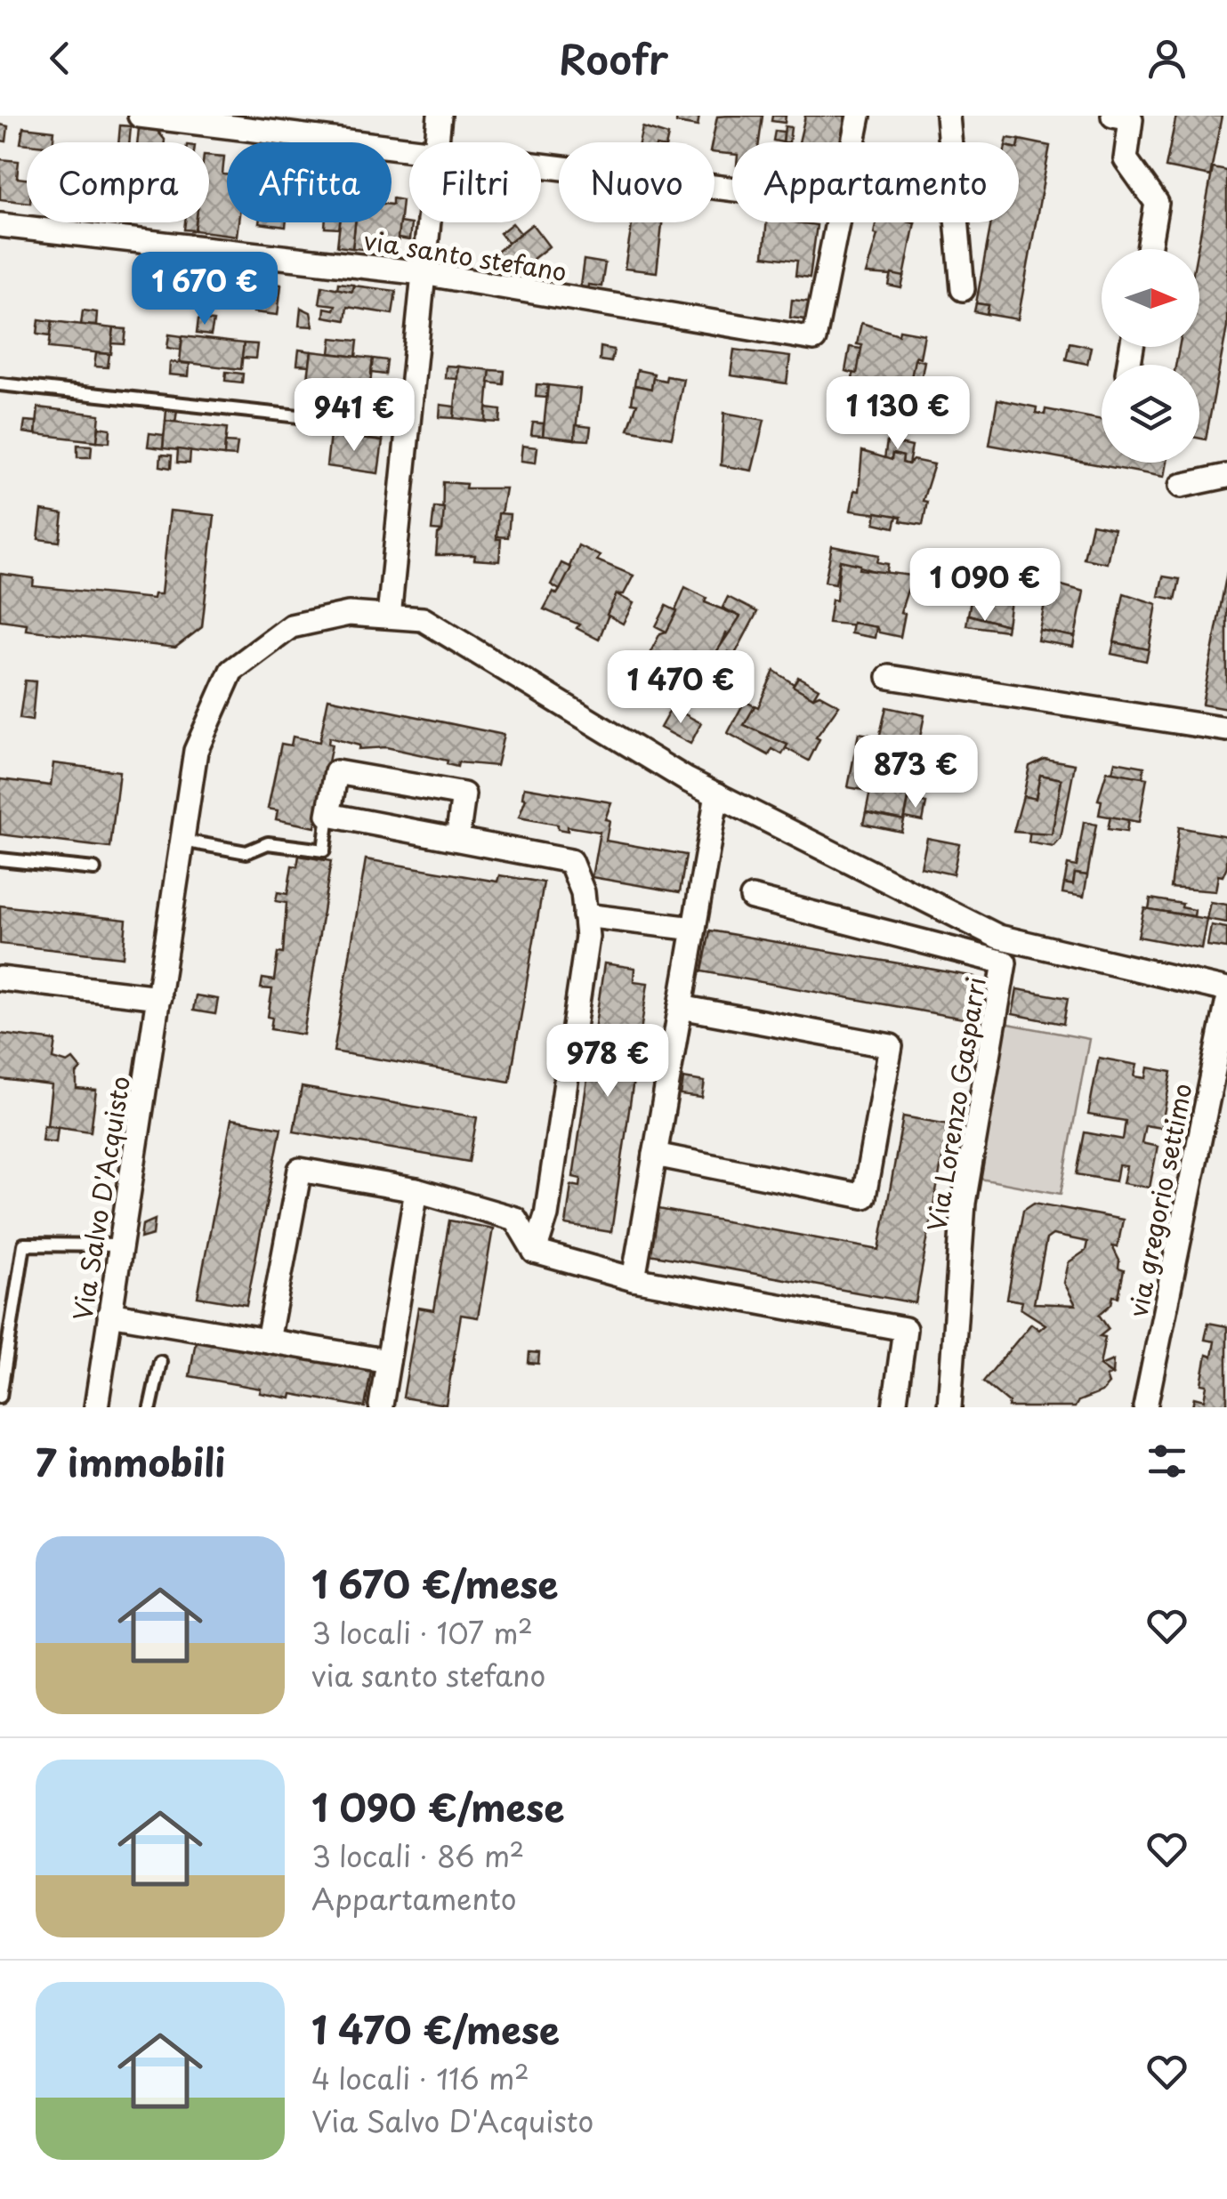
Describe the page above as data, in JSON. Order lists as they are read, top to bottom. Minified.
{"streets":{"street":["via santo stefano","Via Lorenzo Gasparri","Via Salvo D'Acquisto","via gregorio settimo"]},"north":"right","page":{"header":"Roofr","chip":["Compra","Affitta","Filtri","Nuovo","Appartamento"],"price":["1 670 €","1 130 €","941 €","1 090 €","1 470 €","873 €","978 €"],"heading":"7 immobili","list":[{"name":"1 670 €/mese","note":"3 locali · 107 m² · via santo stefano"},{"name":"1 090 €/mese","note":"3 locali · 86 m² · Appartamento"},{"name":"1 470 €/mese","note":"4 locali · 116 m² · Via Salvo D'Acquisto"}]}}
